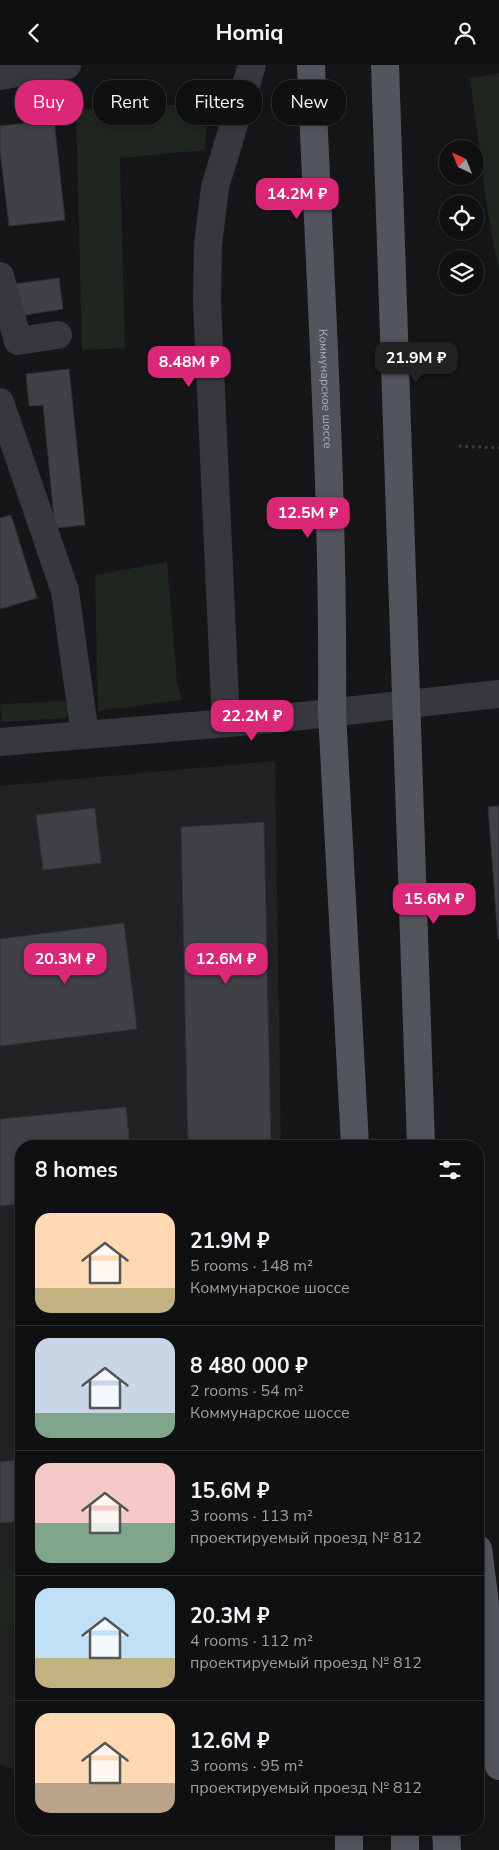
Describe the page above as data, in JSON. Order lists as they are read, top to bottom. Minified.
{"streets":{"main road":["Коммунарское шоссе"]},"north":"top left","page":{"header":"Homiq","chip":["Buy","Rent","Filters","New"],"price":["14.2M ₽","21.9M ₽","8.48M ₽","12.5M ₽","22.2M ₽","15.6M ₽","20.3M ₽","12.6M ₽"],"heading":"8 homes","list":[{"name":"21.9M ₽","note":"5 rooms · 148 m² · Коммунарское шоссе"},{"name":"8 480 000 ₽","note":"2 rooms · 54 m² · Коммунарское шоссе"},{"name":"15.6M ₽","note":"3 rooms · 113 m² · проектируемый проезд № 812"},{"name":"20.3M ₽","note":"4 rooms · 112 m² · проектируемый проезд № 812"},{"name":"12.6M ₽","note":"3 rooms · 95 m² · проектируемый проезд № 812"}]}}
